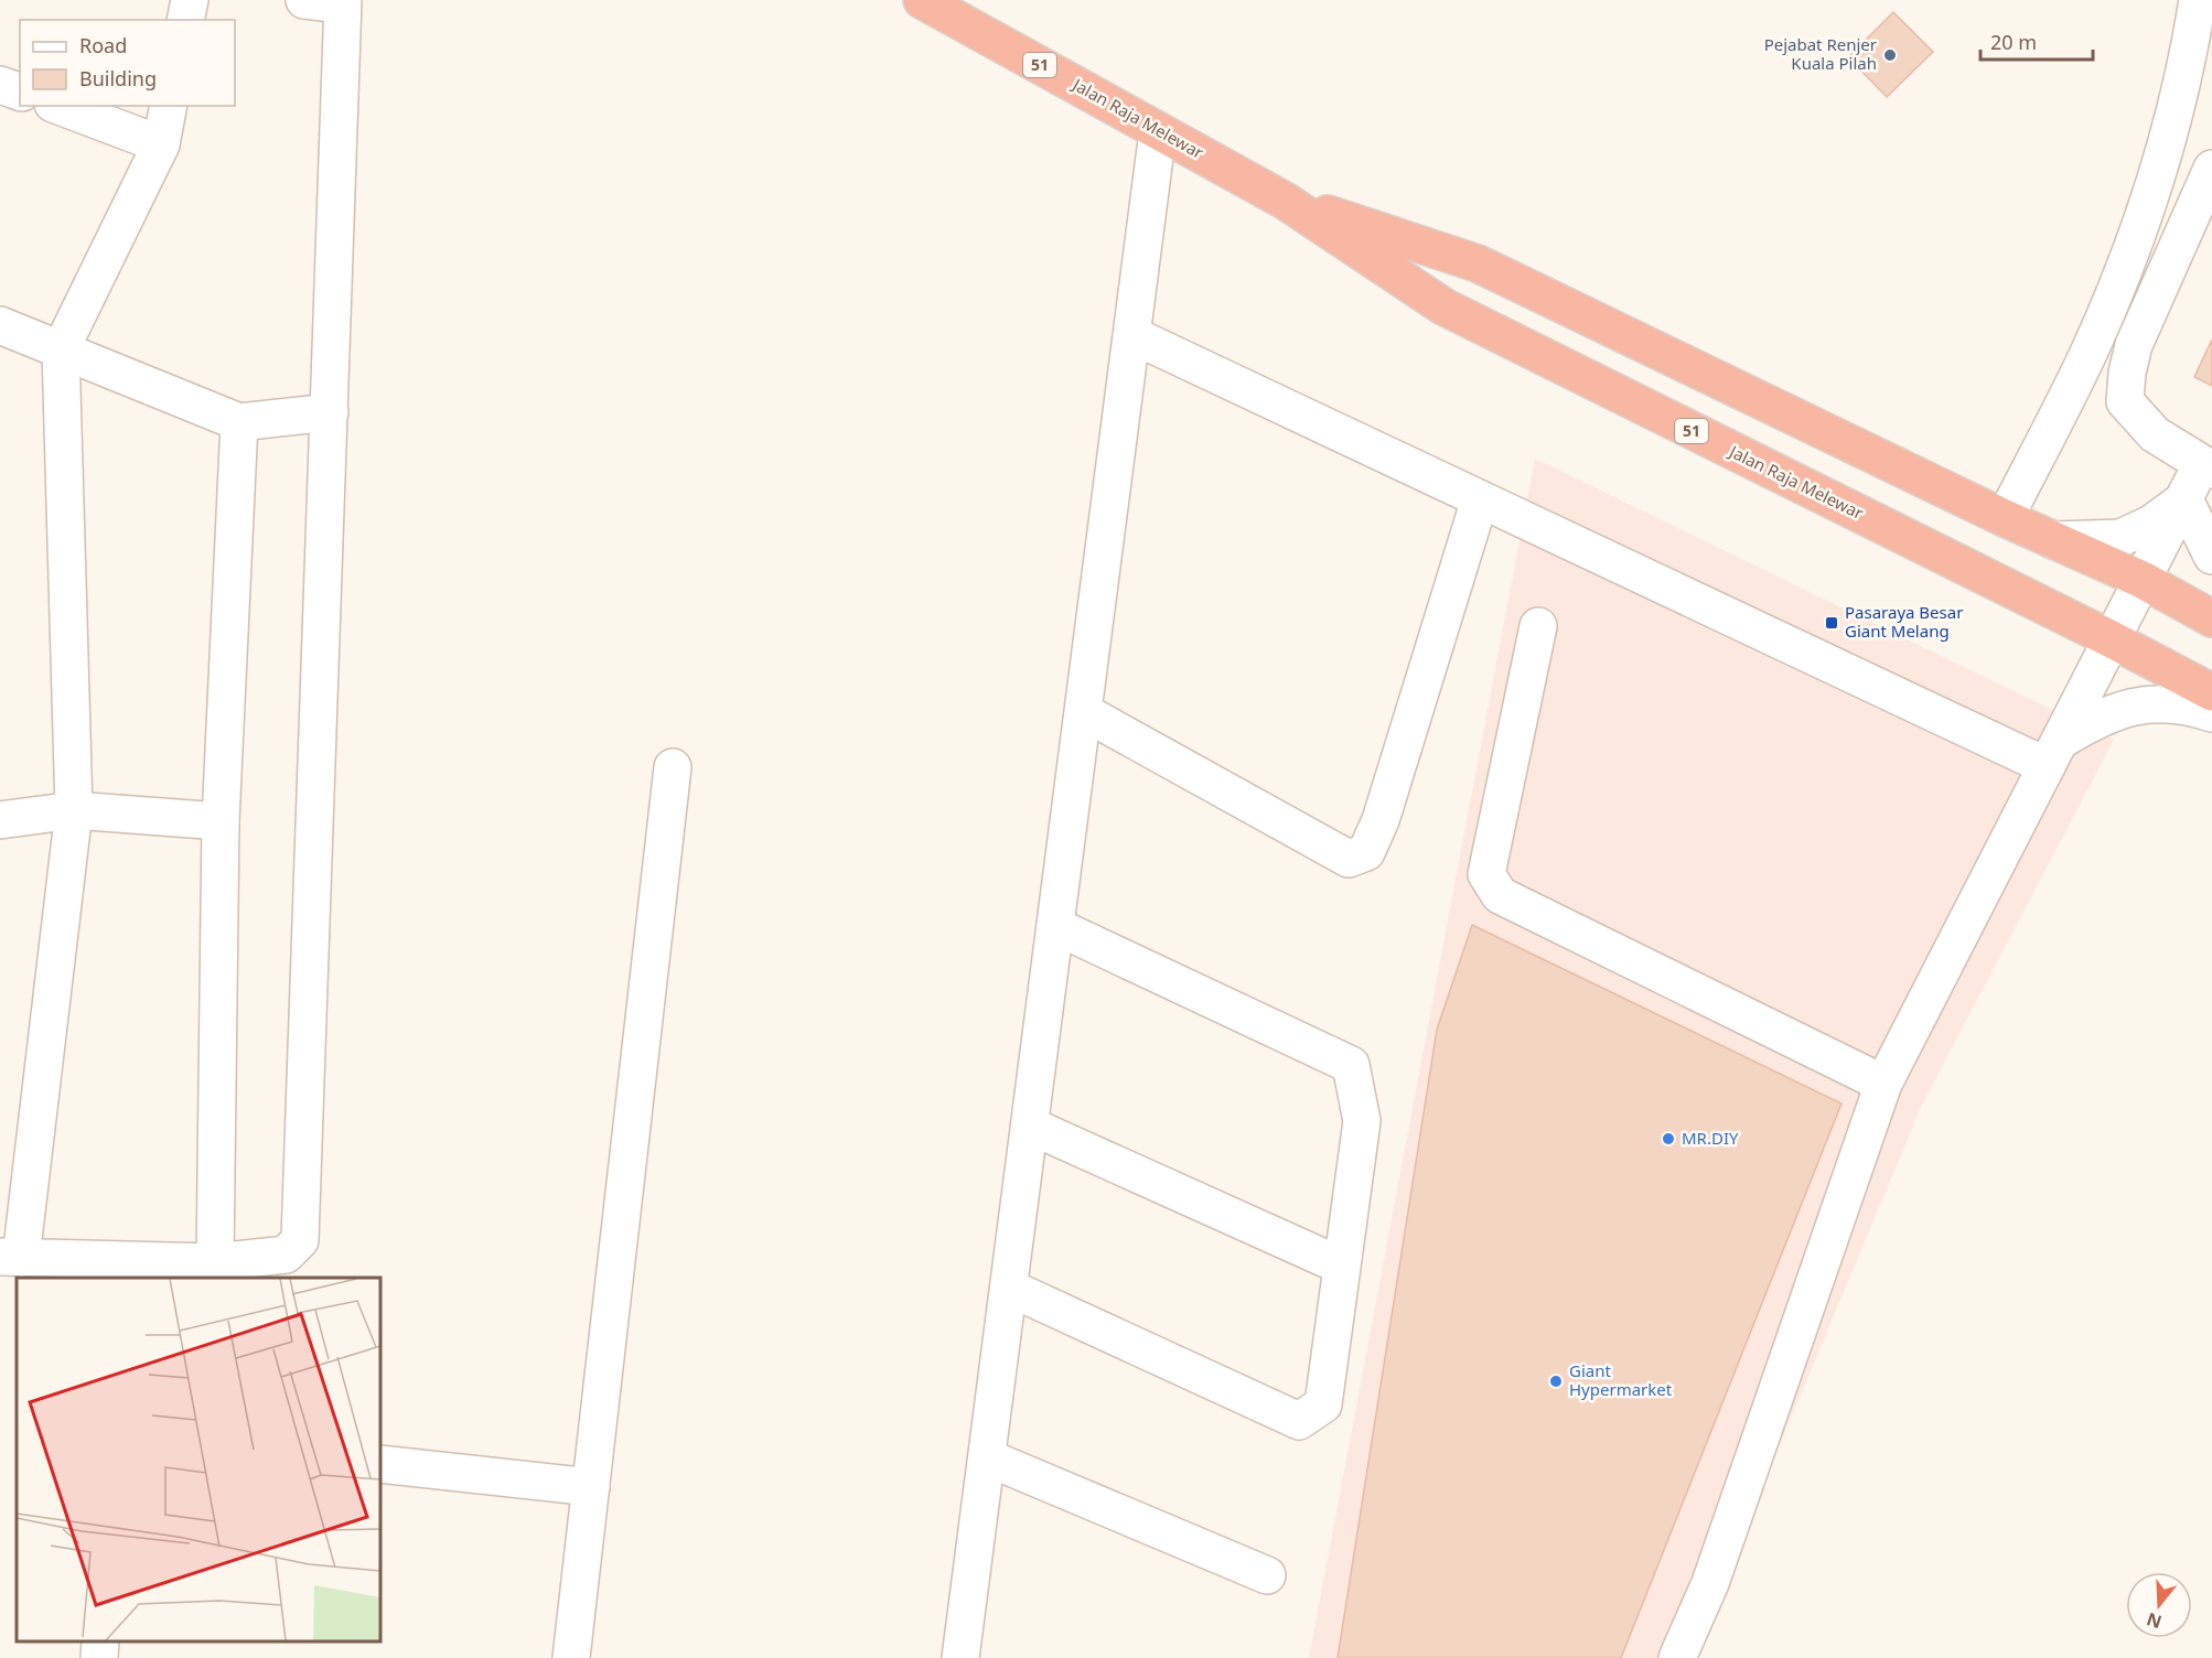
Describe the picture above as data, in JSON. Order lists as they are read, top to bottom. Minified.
{"streets":{"highway":["51","Jalan Raja Melewar"]},"places":{"other":["Pejabat Renjer Kuala Pilah","MR.DIY","Giant Hypermarket"],"transit":["Pasaraya Besar Giant Melang"]},"legend":["Road","Building"],"scale_bar":"20 m","north":"bottom"}
